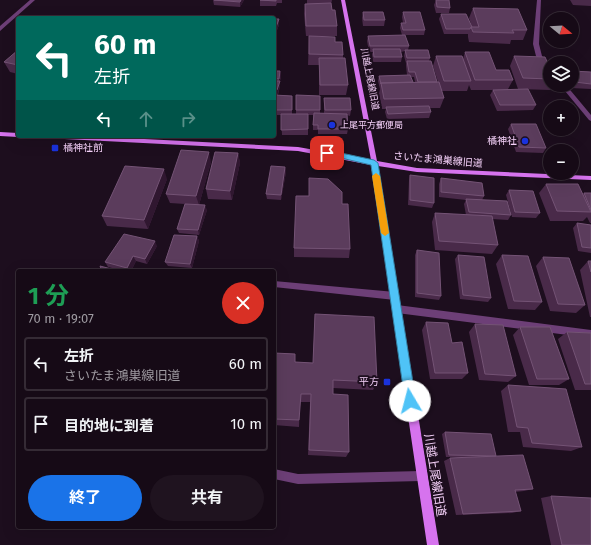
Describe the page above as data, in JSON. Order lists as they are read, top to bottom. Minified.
{"streets":{"street":["川越上尾線旧道","さいたま鴻巣線旧道"]},"crossings":[["川越上尾線旧道","さいたま鴻巣線旧道"]],"places":{"other":["上尾平方郵便局","橘神社"],"transit":["橘神社前","平方"]},"north":"right","page":{"map_buttons":["+","−"],"turn":["60 m","左折"],"heading":["1 分","70 m · 19:07"],"list":[{"name":"左折","note":"さいたま鴻巣線旧道","value":"60 m"},{"name":"目的地に到着","value":"10 m"}],"buttons":["終了","共有"]}}
